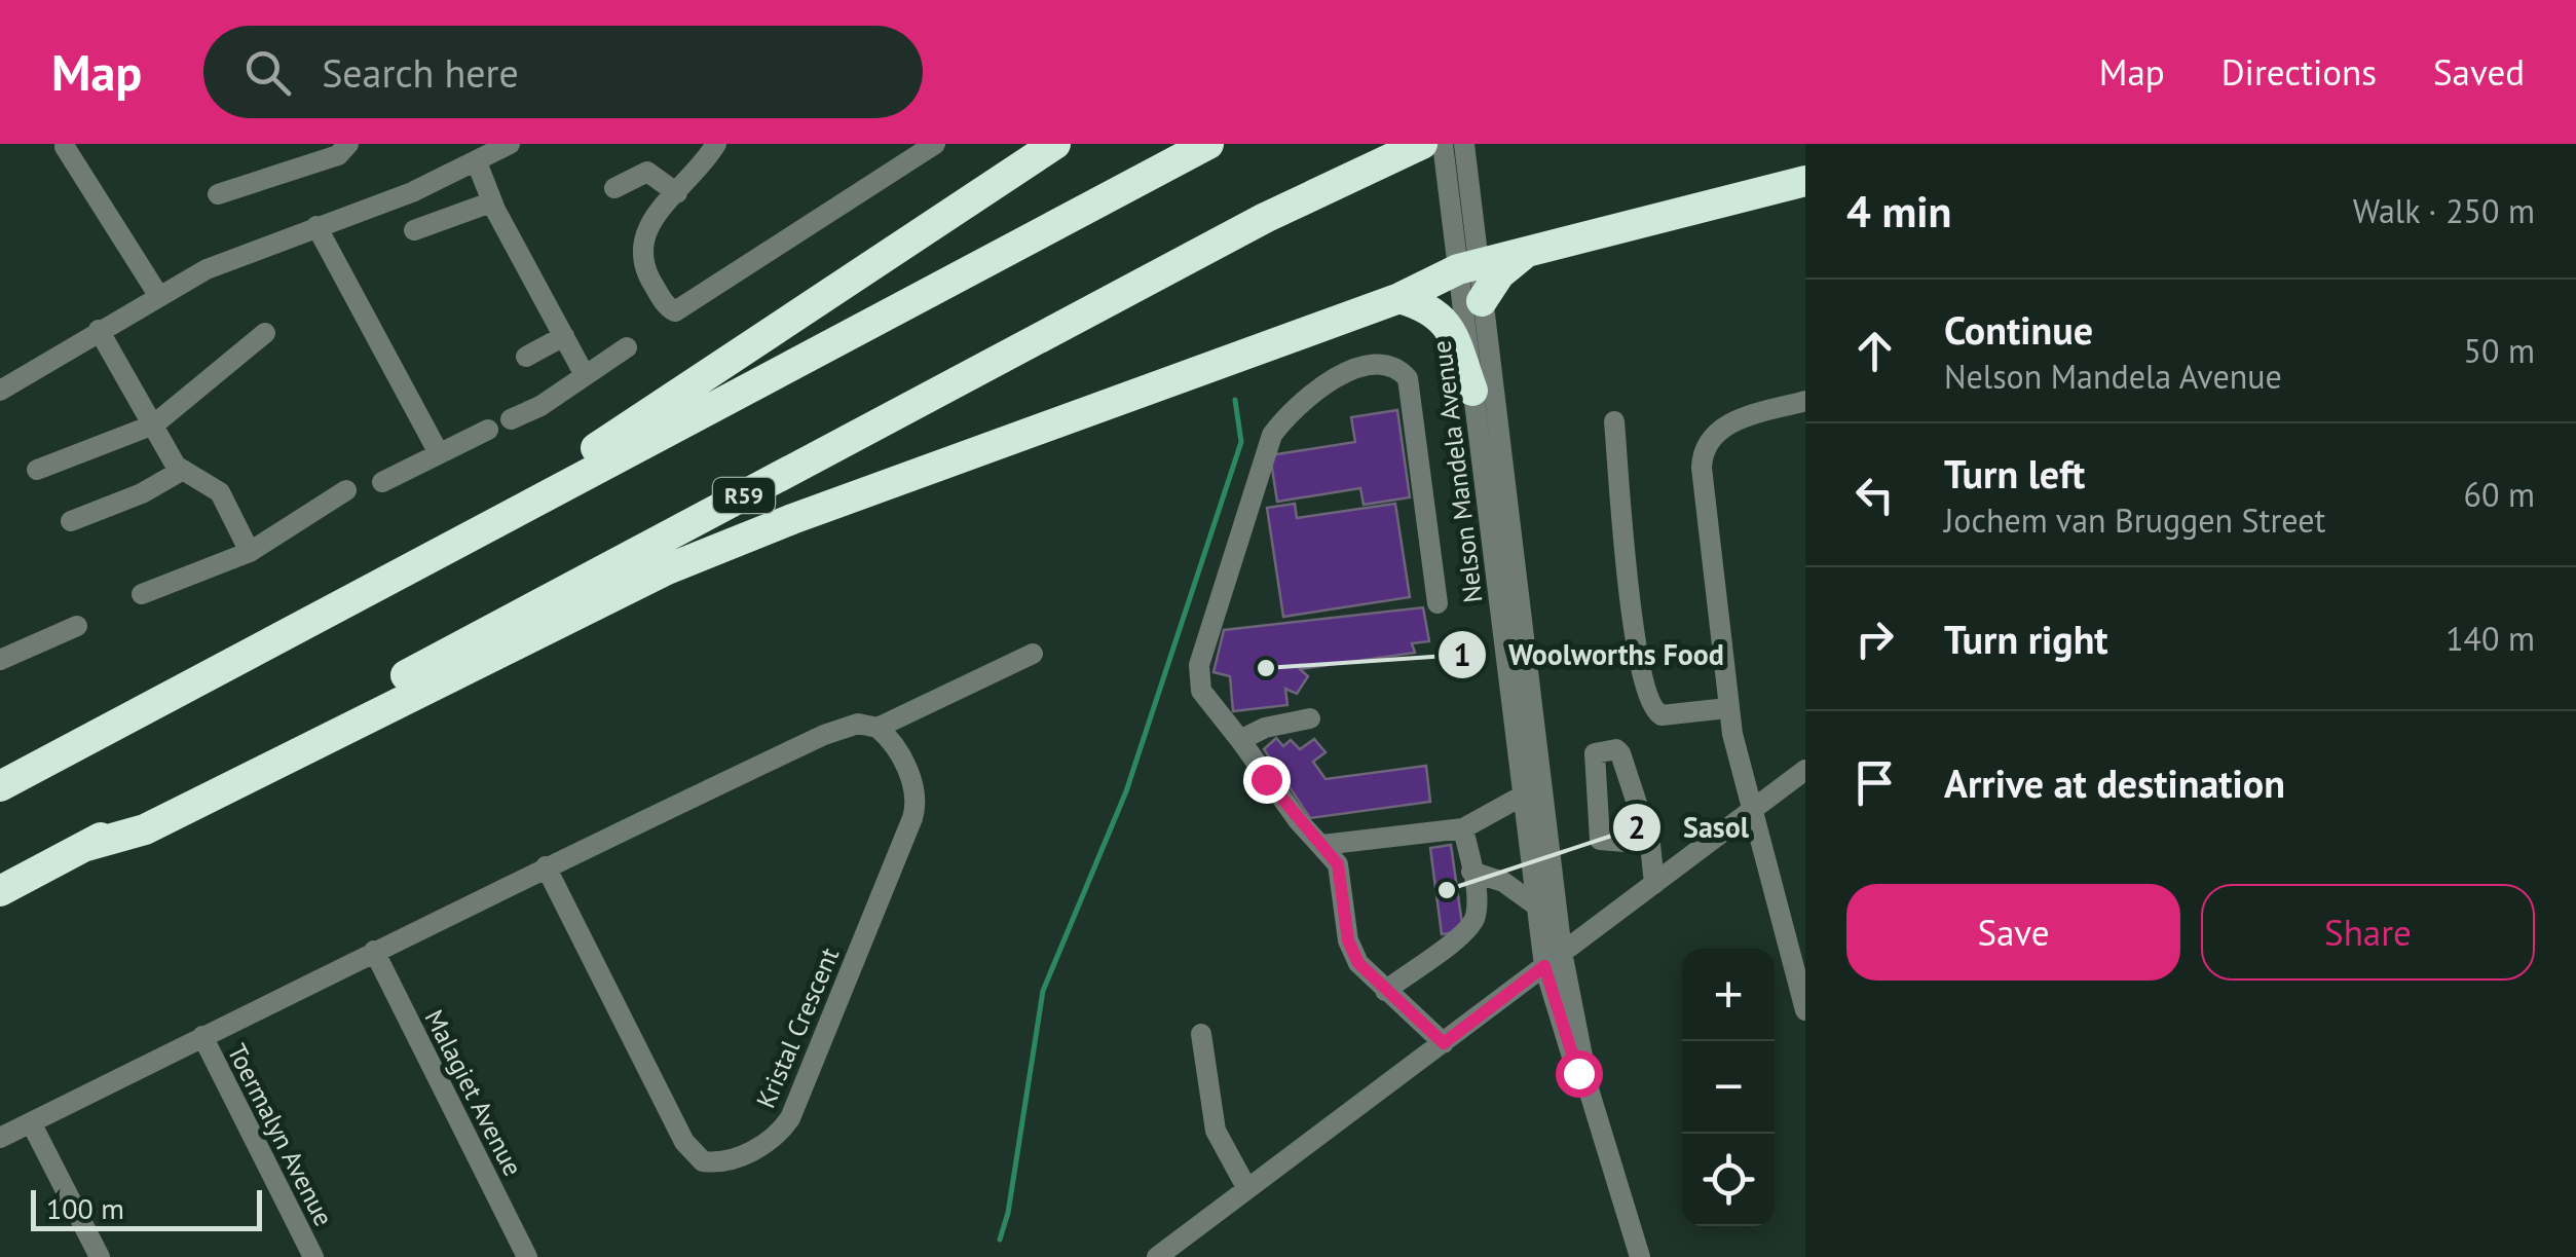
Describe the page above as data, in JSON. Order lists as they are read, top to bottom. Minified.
{"streets":{"highway":["R59"],"street":["Nelson Mandela Avenue","Kristal Crescent","Malagiet Avenue","Toermalyn Avenue"]},"places":["Woolworths Food","Sasol"],"scale_bar":"100 m","page":{"header":"Map","search":"Search here","nav":["Map","Directions","Saved"],"heading":["4 min","Walk · 250 m"],"list":[["Continue","Nelson Mandela Avenue","50 m"],["Turn left","Jochem van Bruggen Street","60 m"],["Turn right","140 m"],"Arrive at destination"],"buttons":["Save","Share"],"map_buttons":["+","−"],"scale":"100 m"}}
